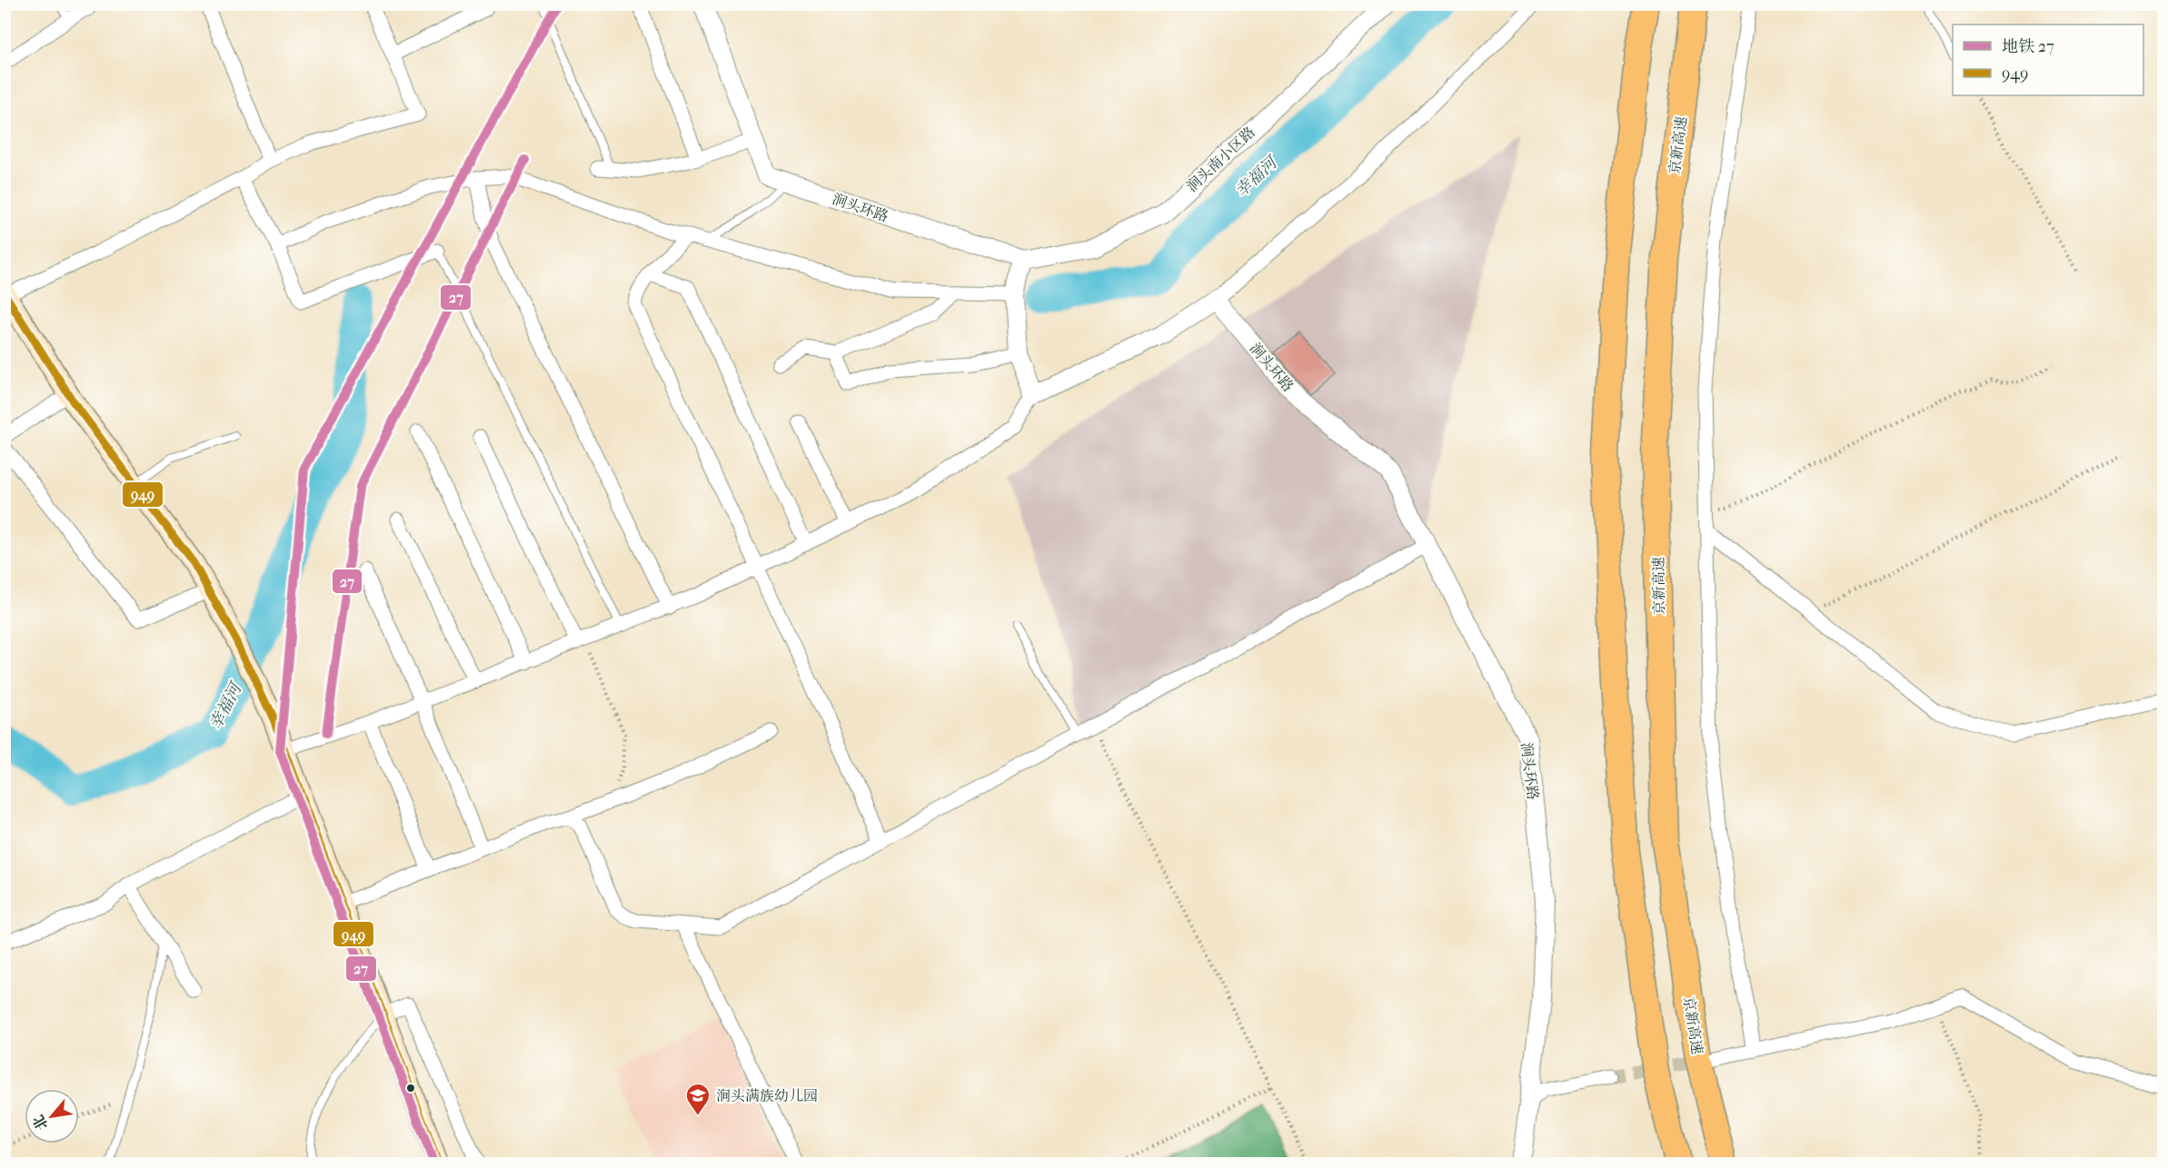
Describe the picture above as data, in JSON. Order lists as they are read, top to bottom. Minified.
{"streets":{"highway":["京新高速"],"street":["涧头南小区路","涧头环路"]},"crossings":[["涧头南小区路","涧头环路"]],"water":["幸福河"],"places":{"school or university":["涧头满族幼儿园"]},"lines":["metro line 27","transit line 949"],"legend":["地铁 27","949"],"north":"bottom left"}
